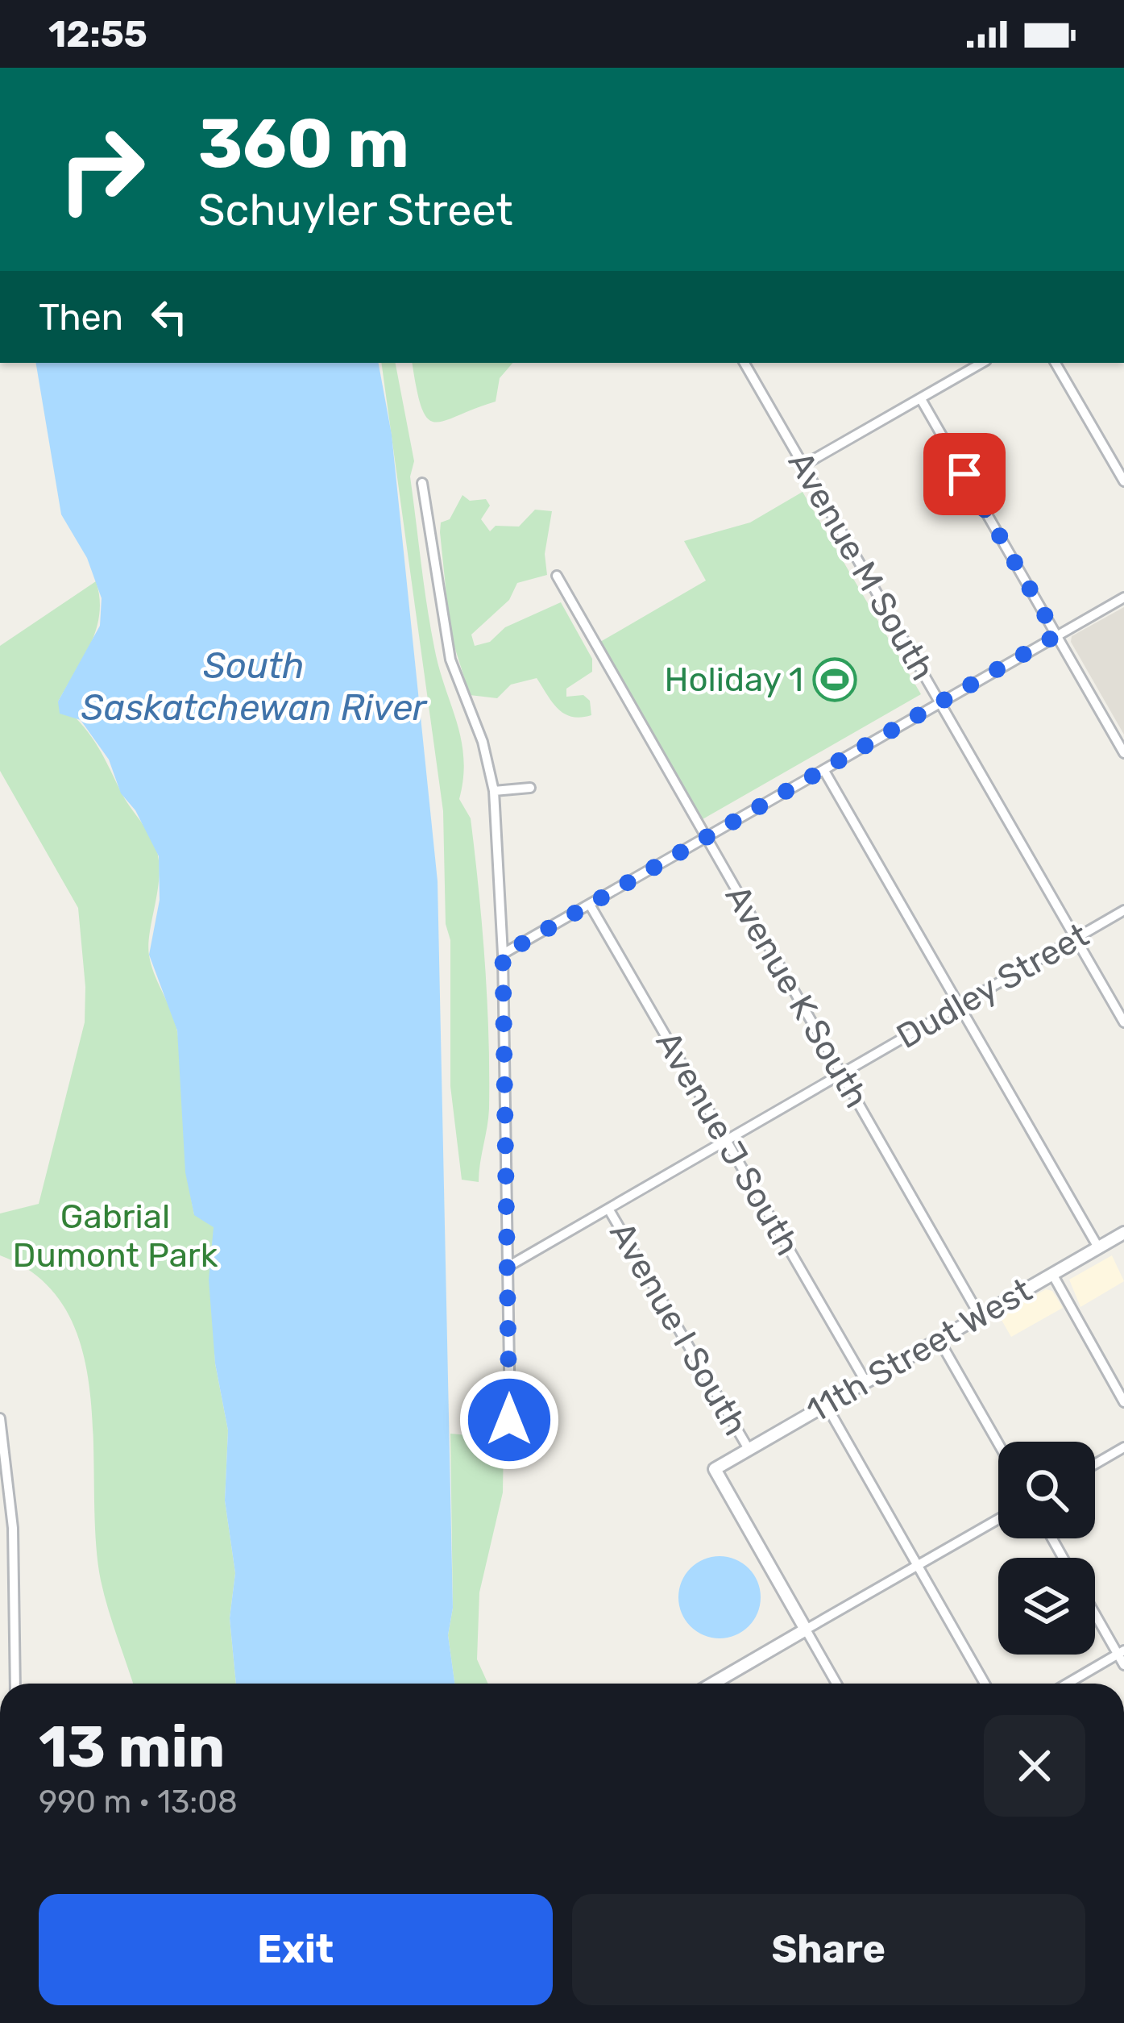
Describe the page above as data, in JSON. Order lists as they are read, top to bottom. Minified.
{"streets":{"street":["Avenue M South","Dudley Street","Avenue K South","Avenue J South","Avenue I South","11th Street West"]},"crossings":[["Avenue M South","Dudley Street"],["Dudley Street","Avenue K South"],["Dudley Street","Avenue J South"],["Dudley Street","Avenue I South"],["Avenue K South","11th Street West"],["Avenue J South","11th Street West"],["Avenue I South","11th Street West"]],"water":["South Saskatchewan River"],"parks":["Gabrial Dumont Park"],"places":{"sports":["Holiday 1"]},"page":{"status":"12:55","turn":["360 m","Schuyler Street"],"then":"Then","heading":["13 min","990 m · 13:08"],"buttons":["Exit","Share"]}}
